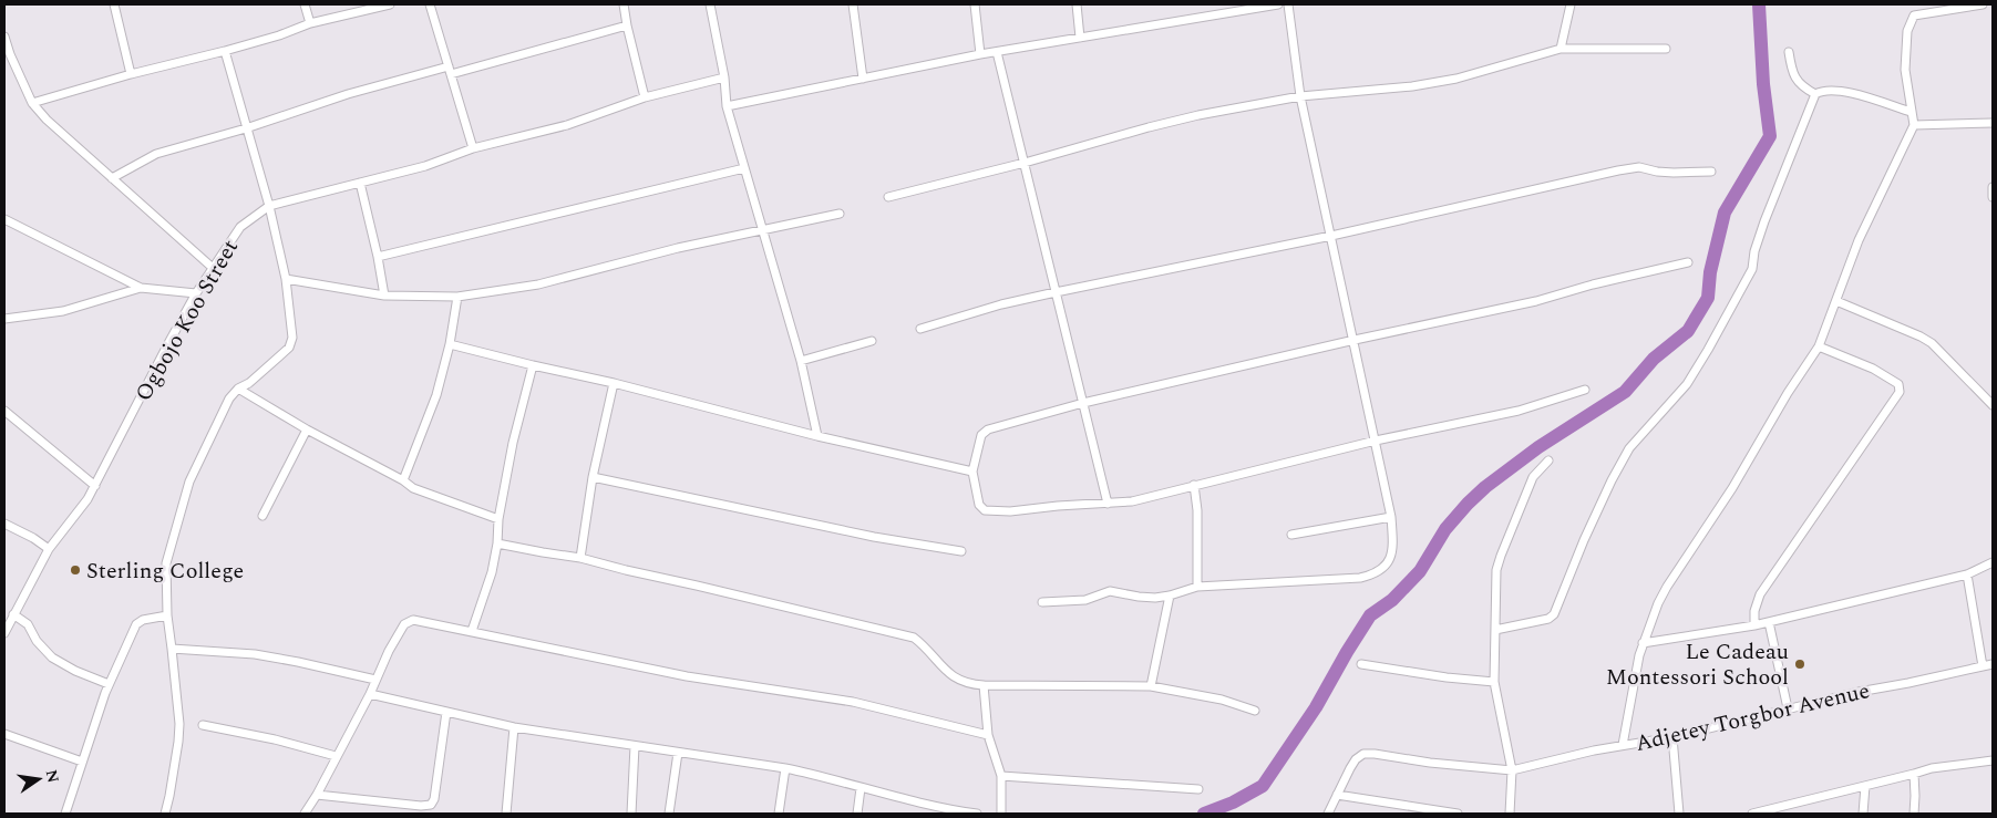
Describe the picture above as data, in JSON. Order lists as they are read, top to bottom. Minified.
{"streets":{"street":["Ogbojo Koo Street","Adjetey Torgbor Avenue"]},"places":["Sterling College","Le Cadeau Montessori School"],"north":"right"}
